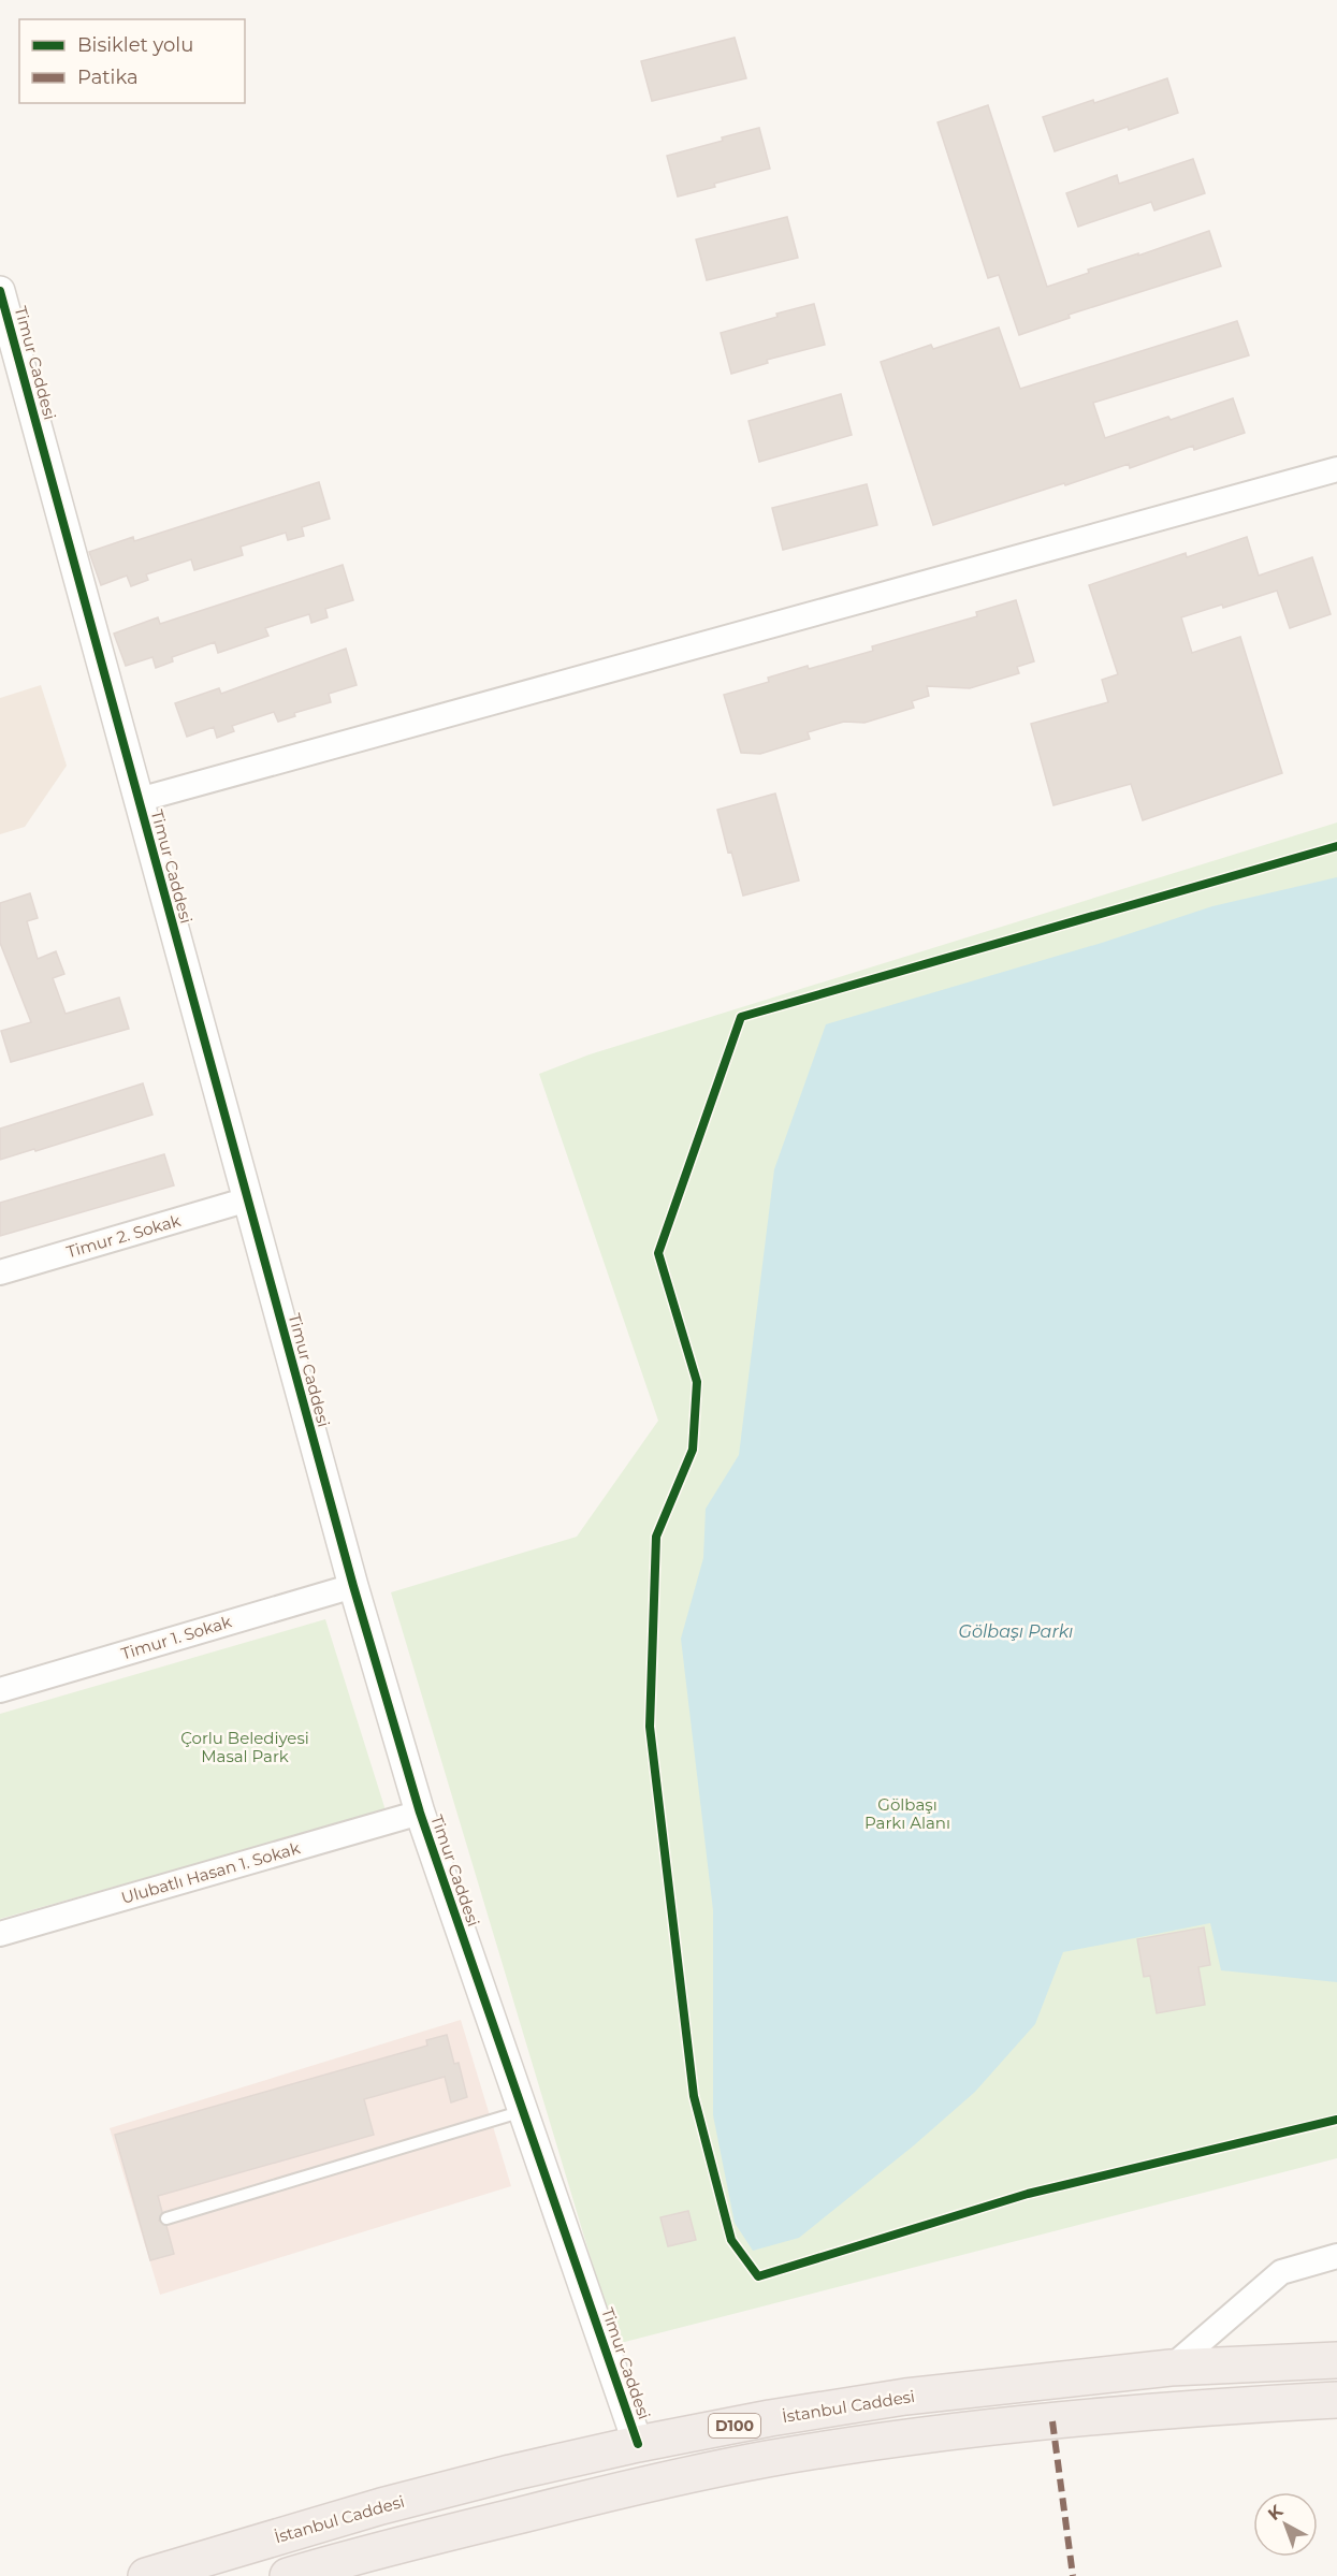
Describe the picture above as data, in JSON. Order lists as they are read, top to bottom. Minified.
{"streets":{"highway":["İstanbul Caddesi","D100"],"street":["Timur Caddesi","Timur 2. Sokak","Timur 1. Sokak","Ulubatlı Hasan 1. Sokak"]},"crossings":[["Timur Caddesi","Timur 2. Sokak"],["Timur Caddesi","Timur 1. Sokak"],["Timur Caddesi","Ulubatlı Hasan 1. Sokak"],["Timur Caddesi","İstanbul Caddesi"]],"water":["Gölbaşı Parkı"],"parks":["Çorlu Belediyesi Masal Park","Gölbaşı Parkı Alanı"],"legend":["Bisiklet yolu","Patika"],"north":"top left"}
